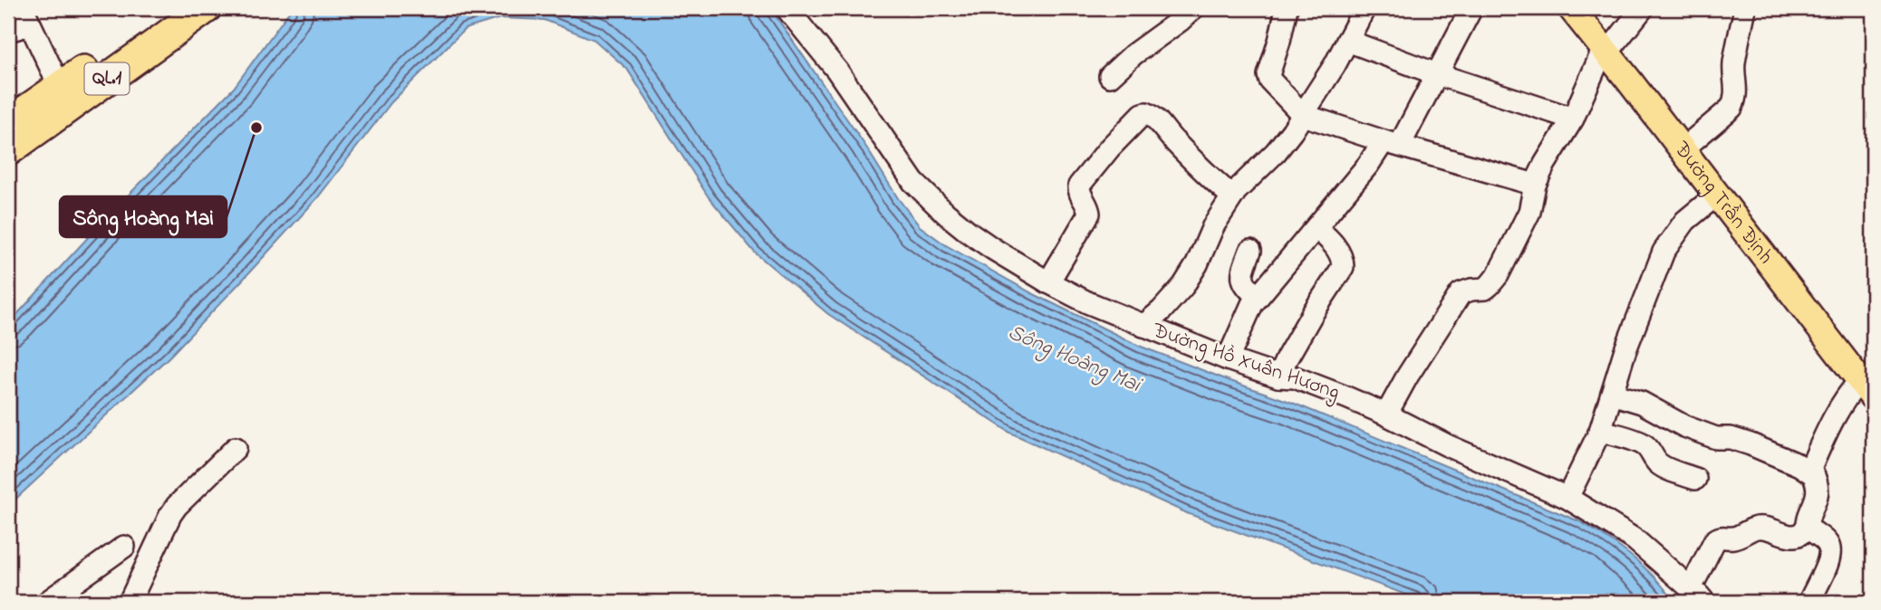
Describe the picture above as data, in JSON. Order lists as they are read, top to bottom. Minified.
{"streets":{"highway":["QL.1"],"main road":["Đường Trần Định"],"street":["Đường Hồ Xuân Hương"]},"water":["Sông Hoàng Mai"],"places":["Sông Hoàng Mai"]}
